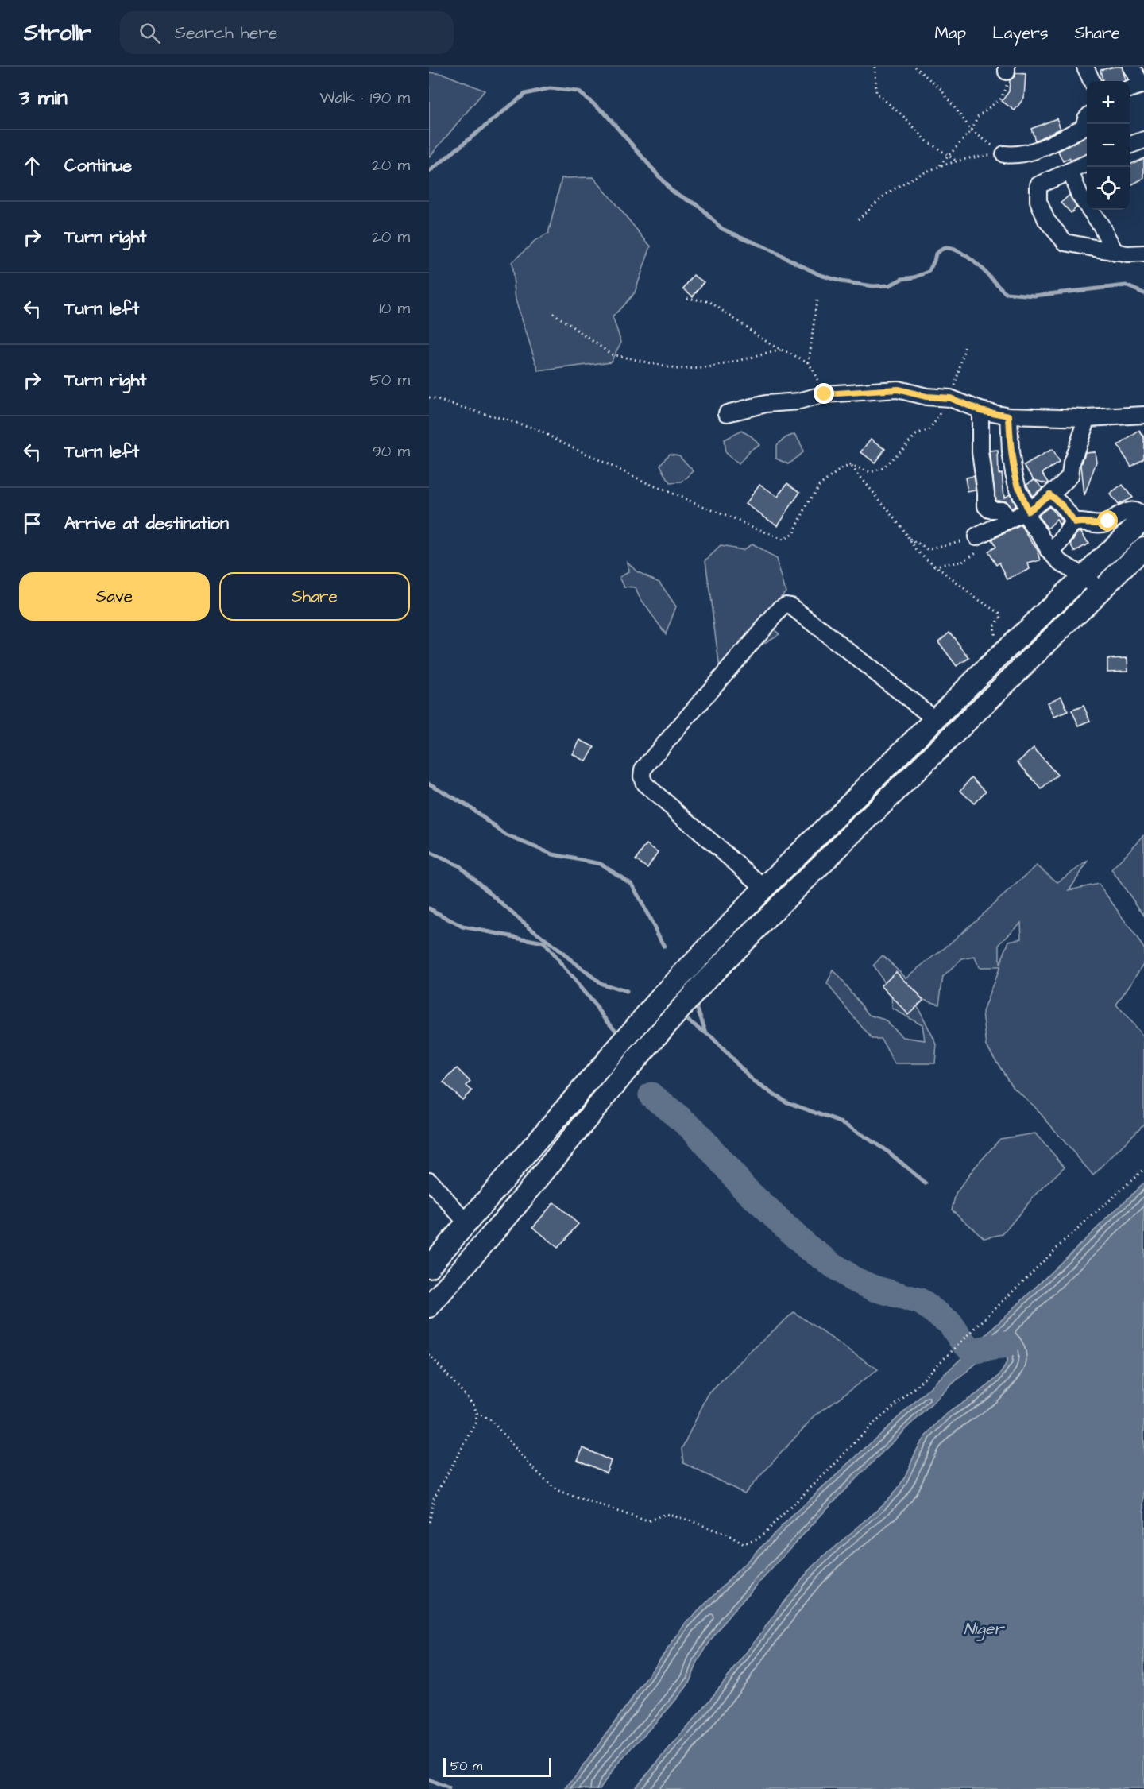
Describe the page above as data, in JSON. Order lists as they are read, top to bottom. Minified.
{"water":["Niger"],"scale_bar":"50 m","page":{"header":"Strollr","search":"Search here","nav":["Map","Layers","Share"],"heading":["3 min","Walk · 190 m"],"map_buttons":["+","−"],"list":[["Continue","20 m"],["Turn right","20 m"],["Turn left","10 m"],["Turn right","50 m"],["Turn left","90 m"],"Arrive at destination"],"buttons":["Save","Share"],"scale":"50 m"}}
